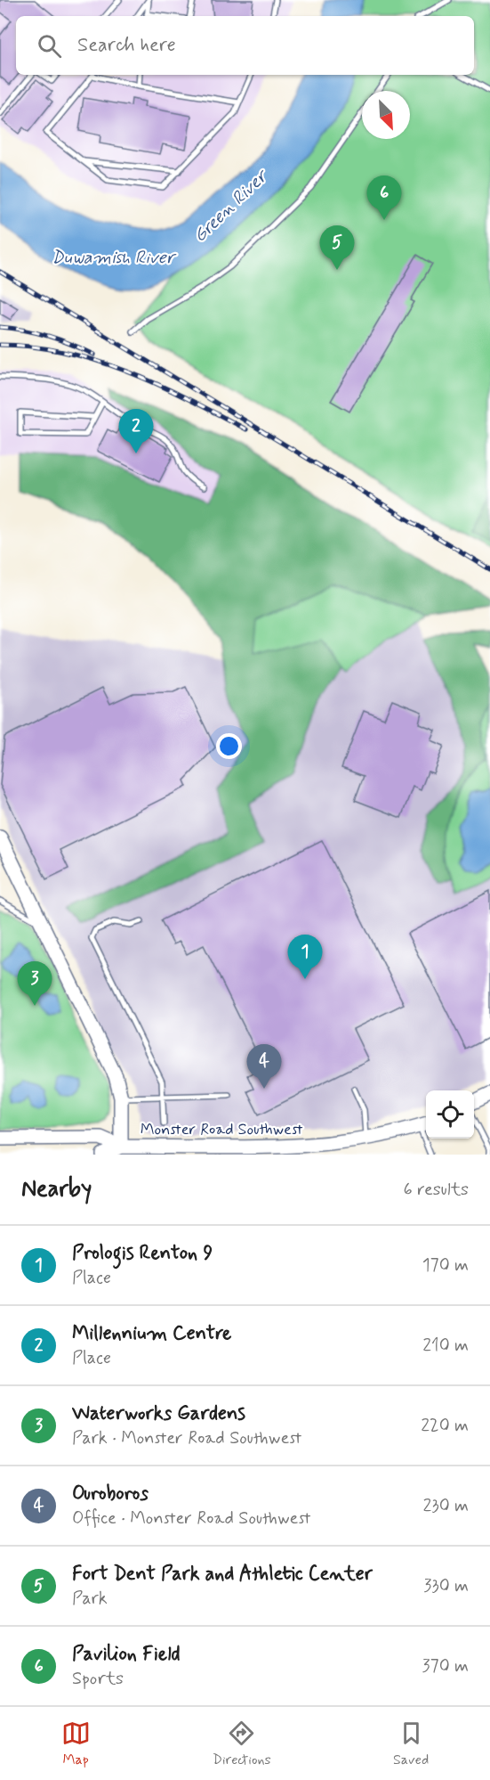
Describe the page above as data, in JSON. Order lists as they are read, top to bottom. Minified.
{"streets":{"street":["Monster Road Southwest"]},"water":["Green River","Duwamish River"],"north":"bottom right","page":{"search":"Search here","pins":["6","5","2","1","3","4"],"heading":["Nearby","6 results"],"list":[{"mark":"1","name":"Prologis Renton 9","note":"Place","value":"170 m"},{"mark":"2","name":"Millennium Centre","note":"Place","value":"210 m"},{"mark":"3","name":"Waterworks Gardens","note":"Park · Monster Road Southwest","value":"220 m"},{"mark":"4","name":"Ouroboros","note":"Office · Monster Road Southwest","value":"230 m"},{"mark":"5","name":"Fort Dent Park and Athletic Center","note":"Park","value":"330 m"},{"mark":"6","name":"Pavilion Field","note":"Sports","value":"370 m"}],"nav":["Map","Directions","Saved"]}}
